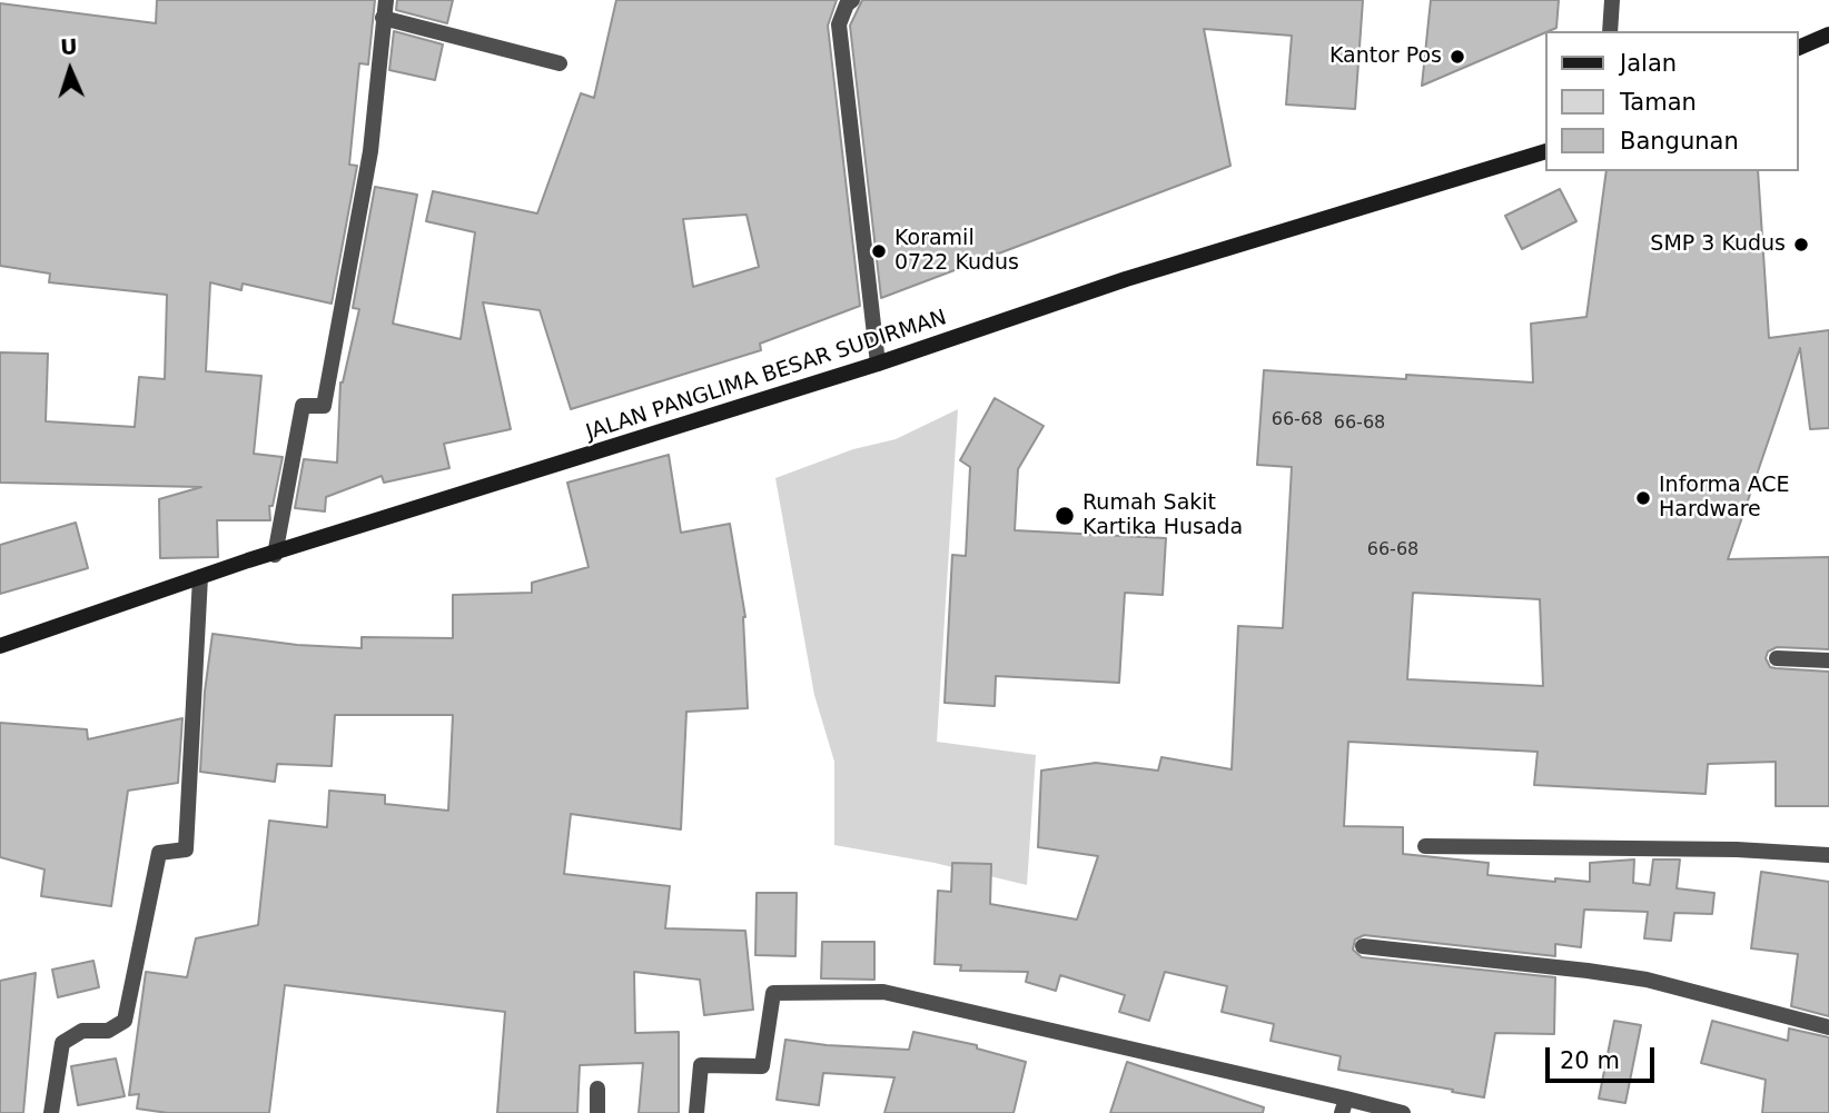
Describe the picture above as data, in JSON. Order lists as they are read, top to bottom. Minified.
{"streets":{"main road":["JALAN PANGLIMA BESAR SUDIRMAN"]},"places":["Kantor Pos","SMP 3 Kudus","Koramil 0722 Kudus","Informa ACE Hardware","Rumah Sakit Kartika Husada"],"house_numbers":["66-68","66-68","66-68"],"legend":["Jalan","Taman","Bangunan"],"scale_bar":"20 m","north":"top"}
